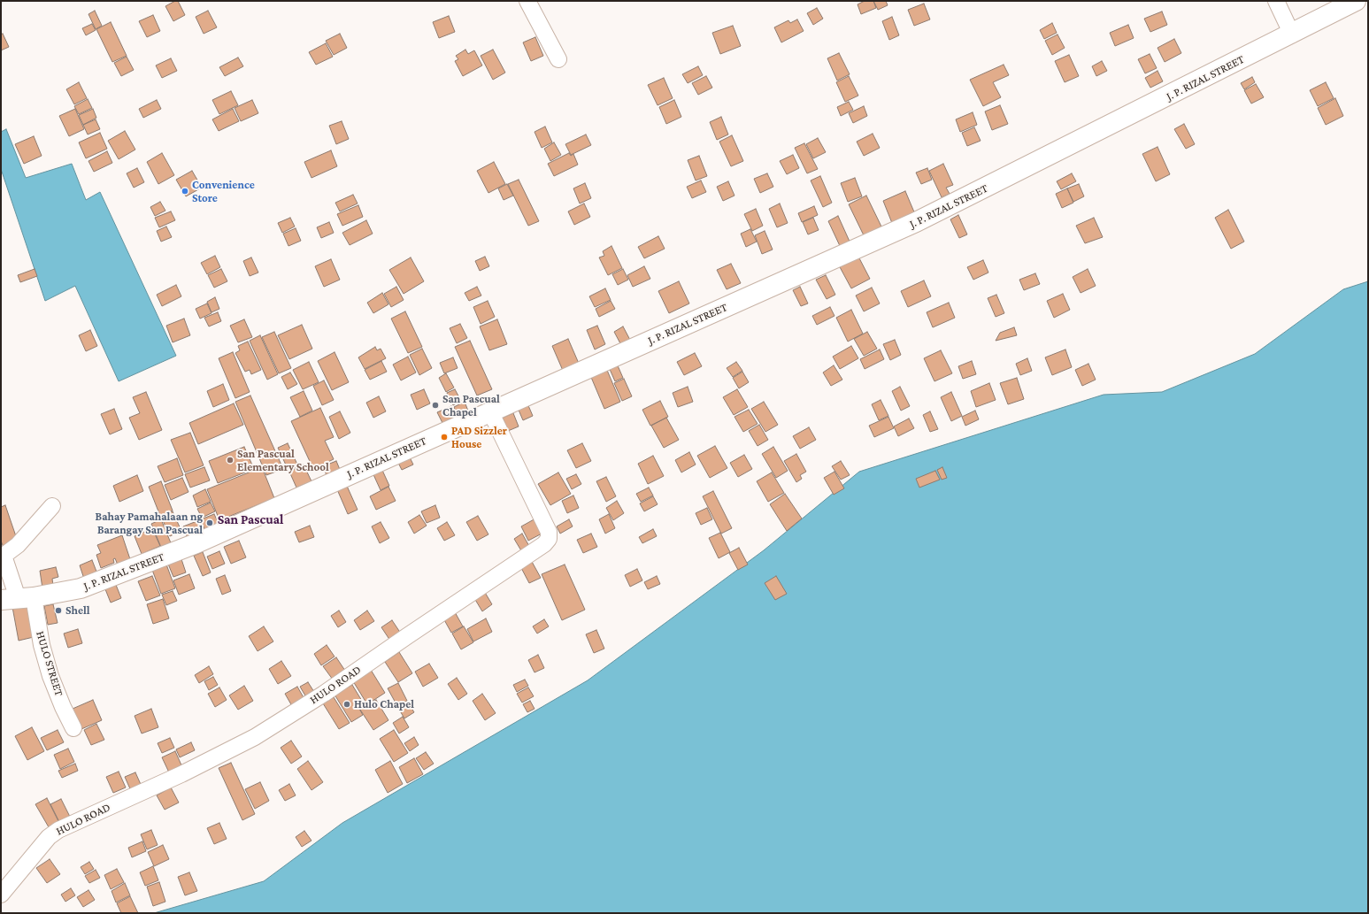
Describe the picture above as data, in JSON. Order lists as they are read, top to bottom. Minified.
{"streets":{"main road":["J. P. RIZAL STREET"],"street":["HULO STREET","HULO ROAD"]},"crossings":[["J. P. RIZAL STREET","HULO STREET"],["J. P. RIZAL STREET","HULO ROAD"]],"districts":["San Pascual"],"places":["Convenience Store","San Pascual Chapel","PAD Sizzler House","San Pascual Elementary School","Bahay Pamahalaan ng Barangay San Pascual","Shell","Hulo Chapel"]}
